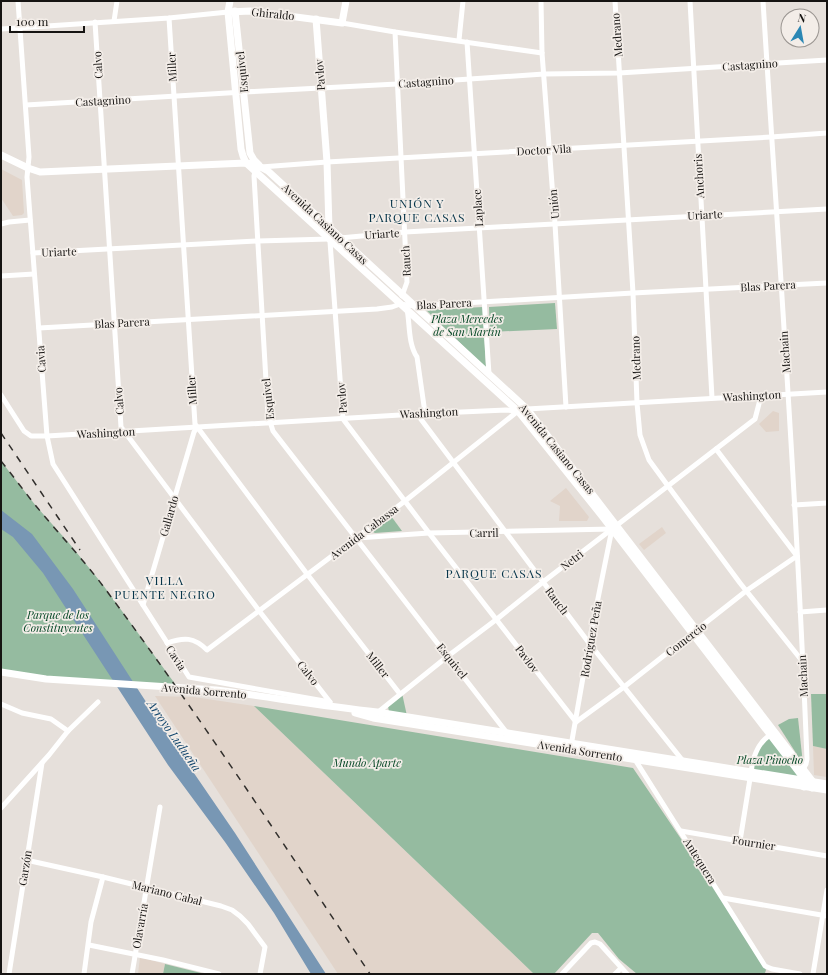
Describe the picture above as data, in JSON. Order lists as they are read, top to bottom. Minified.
{"streets":{"main road":["Ghiraldo","Esquivel","Pavlov","Avenida Casiano Casas","Avenida Sorrento"],"street":["Medrano","Calvo","Castagnino","Miller","Doctor Vila","Anchoris","Unión","Laplace","Uriarte","Rauch","Blas Parera","Machain","Cavia","Washington","Gallardo","Avenida Cabassa","Carril","Netri","Rodríguez Peña","Comercio","Fournier","Antequera","Garzón","Mariano Cabal","Olavarría"]},"crossings":[["Ghiraldo","Calvo"],["Ghiraldo","Miller"],["Ghiraldo","Esquivel"],["Ghiraldo","Pavlov"],["Ghiraldo","Unión"],["Ghiraldo","Laplace"],["Ghiraldo","Rauch"],["Ghiraldo","Cavia"],["Medrano","Castagnino"],["Medrano","Doctor Vila"],["Medrano","Uriarte"],["Medrano","Blas Parera"],["Medrano","Machain"],["Medrano","Washington"],["Medrano","Netri"],["Medrano","Comercio"],["Calvo","Castagnino"],["Calvo","Uriarte"],["Calvo","Blas Parera"],["Calvo","Cavia"],["Calvo","Washington"],["Calvo","Gallardo"],["Calvo","Avenida Cabassa"],["Calvo","Avenida Sorrento"],["Castagnino","Miller"],["Castagnino","Esquivel"],["Castagnino","Pavlov"],["Castagnino","Anchoris"],["Castagnino","Unión"],["Castagnino","Laplace"],["Castagnino","Rauch"],["Castagnino","Machain"],["Castagnino","Cavia"],["Miller","Uriarte"],["Miller","Blas Parera"],["Miller","Washington"],["Miller","Gallardo"],["Miller","Avenida Cabassa"],["Miller","Netri"],["Esquivel","Doctor Vila"],["Esquivel","Uriarte"],["Esquivel","Avenida Casiano Casas"],["Esquivel","Blas Parera"],["Esquivel","Washington"],["Esquivel","Avenida Cabassa"],["Esquivel","Carril"],["Esquivel","Netri"],["Esquivel","Avenida Sorrento"],["Pavlov","Doctor Vila"],["Pavlov","Uriarte"],["Pavlov","Avenida Casiano Casas"],["Pavlov","Blas Parera"],["Pavlov","Washington"],["Pavlov","Avenida Cabassa"],["Pavlov","Carril"],["Pavlov","Netri"],["Pavlov","Rodríguez Peña"],["Pavlov","Comercio"],["Doctor Vila","Anchoris"],["Doctor Vila","Unión"],["Doctor Vila","Laplace"],["Doctor Vila","Avenida Casiano Casas"],["Doctor Vila","Rauch"],["Doctor Vila","Machain"],["Anchoris","Uriarte"],["Anchoris","Blas Parera"],["Anchoris","Washington"],["Unión","Uriarte"],["Unión","Blas Parera"],["Unión","Washington"],["Laplace","Uriarte"],["Laplace","Avenida Casiano Casas"],["Laplace","Blas Parera"],["Uriarte","Avenida Casiano Casas"],["Uriarte","Rauch"],["Uriarte","Machain"],["Uriarte","Cavia"],["Avenida Casiano Casas","Rauch"],["Avenida Casiano Casas","Blas Parera"],["Avenida Casiano Casas","Machain"],["Avenida Casiano Casas","Washington"],["Avenida Casiano Casas","Avenida Cabassa"],["Avenida Casiano Casas","Carril"],["Avenida Casiano Casas","Netri"],["Avenida Casiano Casas","Rodríguez Peña"],["Avenida Casiano Casas","Comercio"],["Avenida Casiano Casas","Avenida Sorrento"],["Rauch","Washington"],["Rauch","Avenida Cabassa"],["Rauch","Carril"],["Rauch","Netri"],["Rauch","Rodríguez Peña"],["Rauch","Comercio"],["Rauch","Avenida Sorrento"],["Blas Parera","Machain"],["Blas Parera","Cavia"],["Machain","Washington"],["Machain","Comercio"],["Cavia","Washington"],["Cavia","Gallardo"],["Cavia","Avenida Cabassa"],["Cavia","Avenida Sorrento"],["Washington","Gallardo"],["Washington","Avenida Cabassa"],["Washington","Netri"],["Avenida Cabassa","Carril"],["Carril","Netri"],["Carril","Rodríguez Peña"],["Netri","Rodríguez Peña"],["Netri","Avenida Sorrento"],["Rodríguez Peña","Comercio"],["Rodríguez Peña","Avenida Sorrento"],["Avenida Sorrento","Antequera"],["Fournier","Antequera"],["Garzón","Mariano Cabal"],["Mariano Cabal","Olavarría"]],"districts":["UNIÓN Y PARQUE CASAS","PARQUE CASAS","VILLA PUENTE NEGRO"],"water":["Arroyo Ludueña"],"parks":["Plaza Mercedes de San Martín","Parque de los Constituyentes","Plaza Pinocho","Mundo Aparte"],"scale_bar":"100 m","north":"top"}
